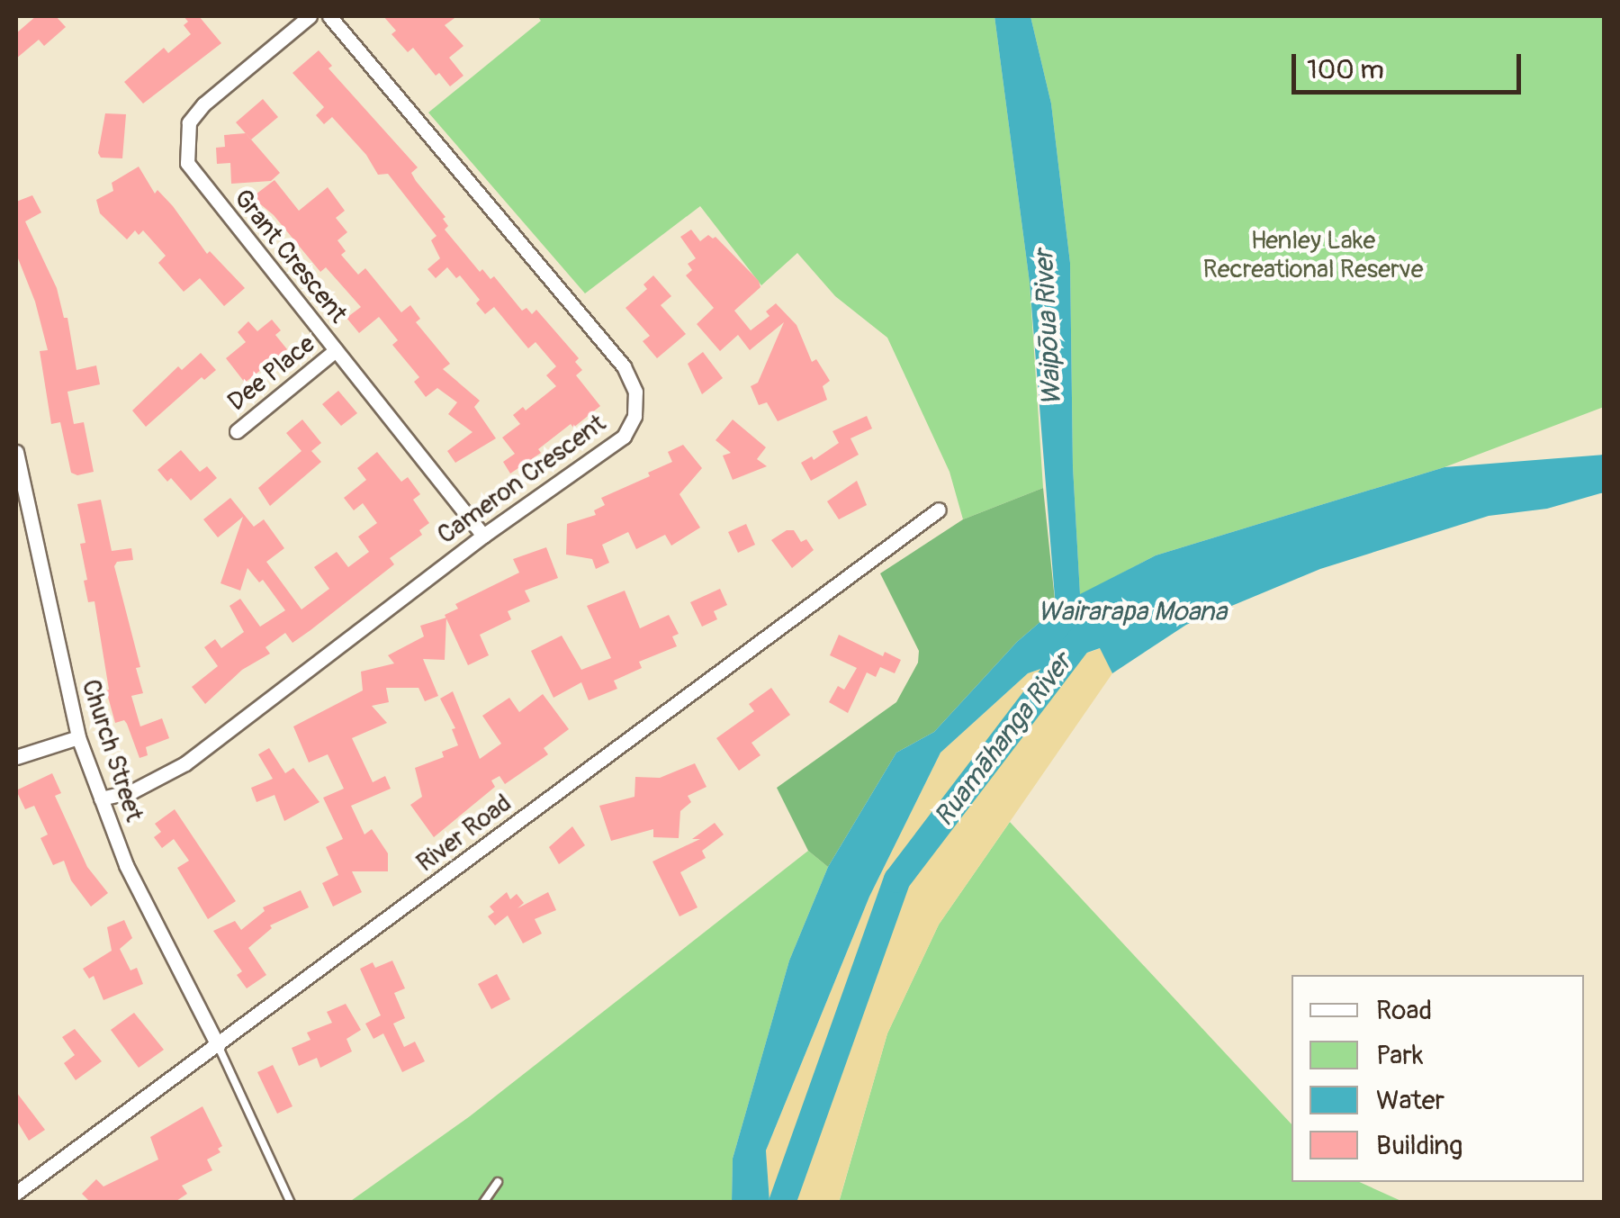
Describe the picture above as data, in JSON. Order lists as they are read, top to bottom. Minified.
{"streets":{"street":["Grant Crescent","Dee Place","Cameron Crescent","Church Street","River Road"]},"crossings":[["Grant Crescent","Dee Place"],["Grant Crescent","Cameron Crescent"],["Cameron Crescent","Church Street"],["Church Street","River Road"]],"water":["Waipōua River","Wairarapa Moana","Ruamāhanga River"],"parks":["Henley Lake Recreational Reserve"],"legend":["Road","Park","Water","Building"],"scale_bar":"100 m"}
